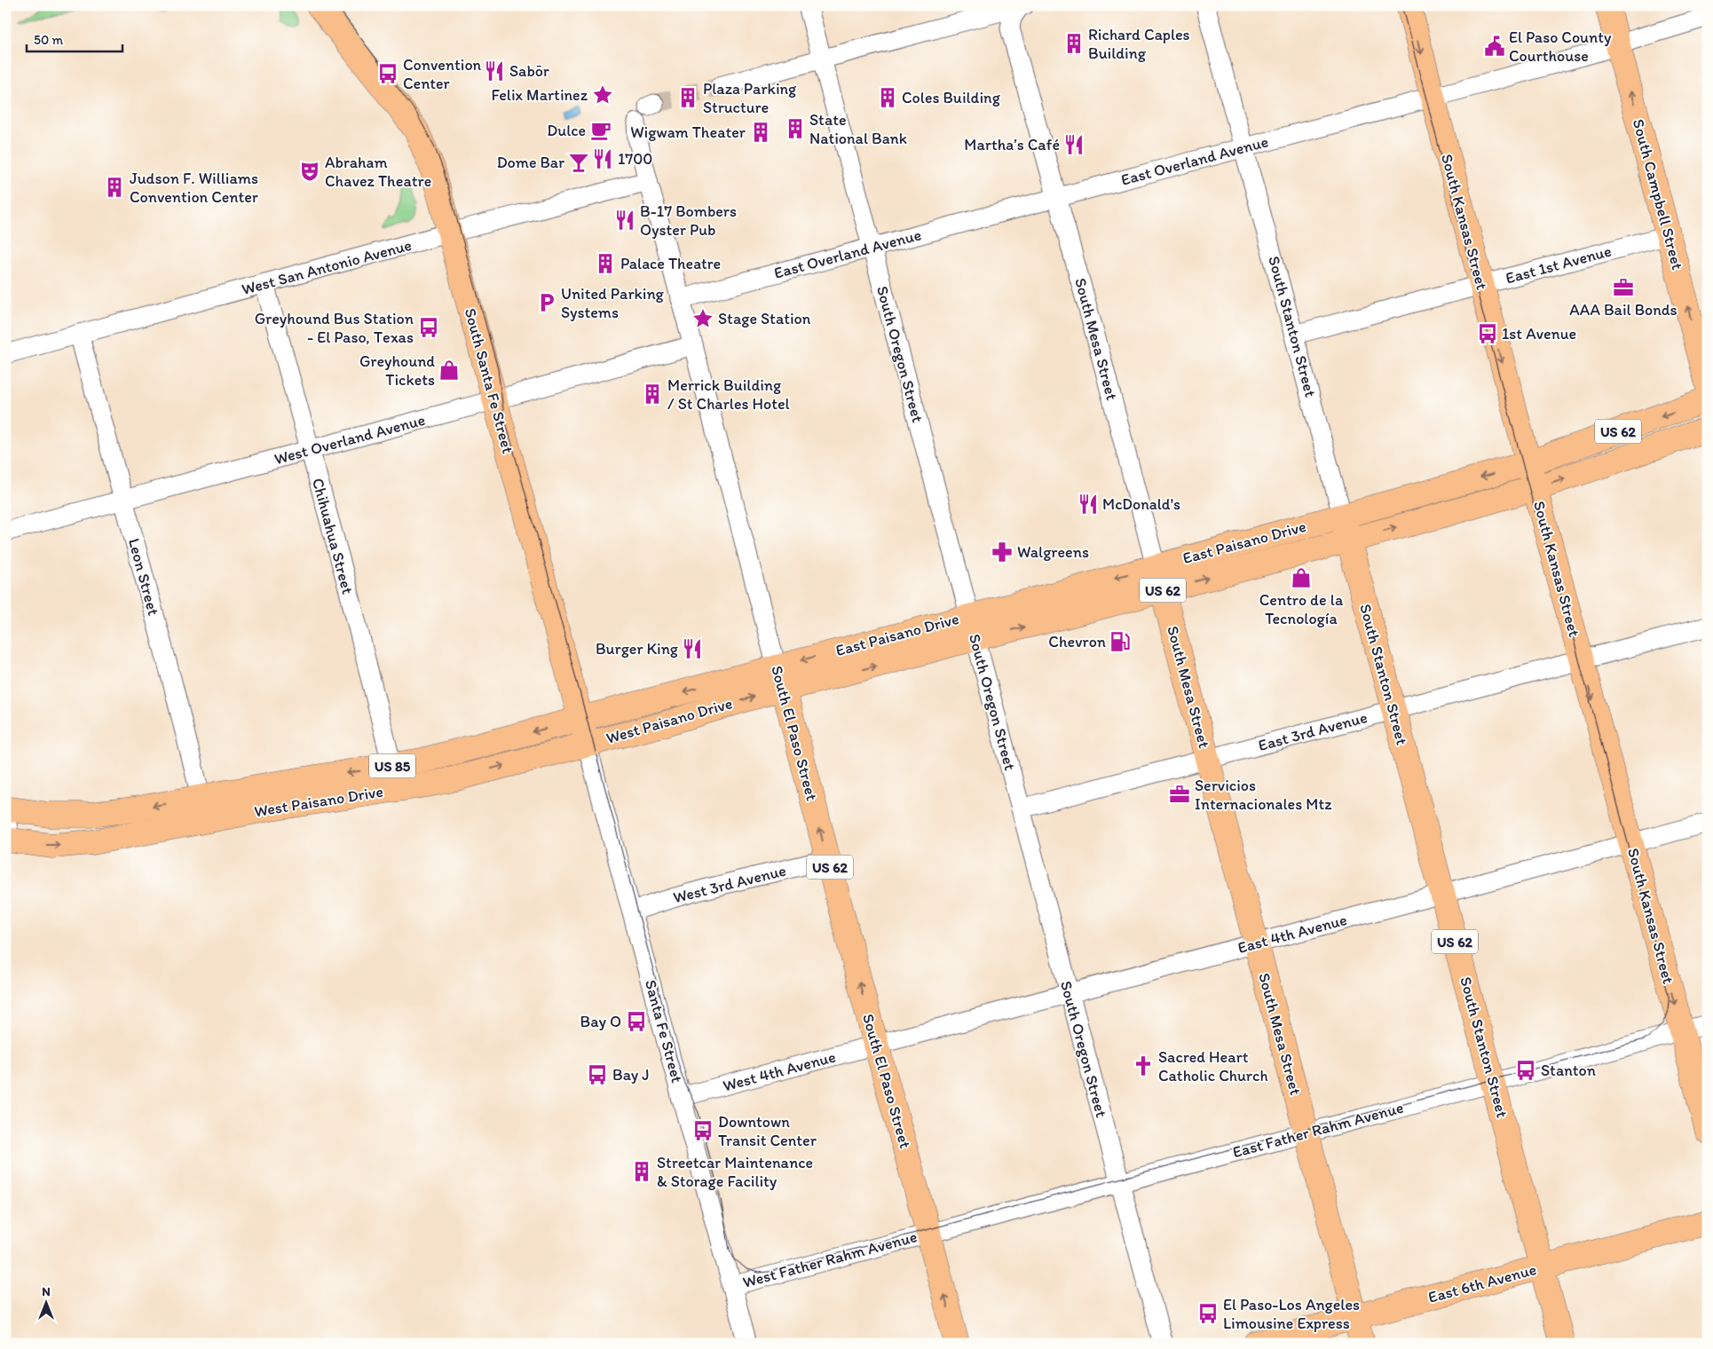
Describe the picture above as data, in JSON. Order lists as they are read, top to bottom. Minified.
{"streets":{"main road":["South Campbell Street","South Kansas Street","South Stanton Street","South Mesa Street","South Santa Fe Street","US 62","East Paisano Drive","West Paisano Drive","South El Paso Street","US 85","Santa Fe Street","East 6th Avenue"],"street":["East Overland Avenue","East 1st Avenue","West San Antonio Avenue","South Oregon Street","West Overland Avenue","Chihuahua Street","Leon Street","East 3rd Avenue","West 3rd Avenue","East 4th Avenue","West 4th Avenue","East Father Rahm Avenue","West Father Rahm Avenue"]},"crossings":[["East Overland Avenue","South Campbell Street"],["East Overland Avenue","South Kansas Street"],["East Overland Avenue","South Stanton Street"],["East Overland Avenue","South Mesa Street"],["East Overland Avenue","South Oregon Street"],["East Overland Avenue","South El Paso Street"],["South Campbell Street","East 1st Avenue"],["South Kansas Street","East 1st Avenue"],["South Kansas Street","East Paisano Drive"],["South Kansas Street","East 3rd Avenue"],["South Kansas Street","East 4th Avenue"],["South Kansas Street","East Father Rahm Avenue"],["East 1st Avenue","South Stanton Street"],["West San Antonio Avenue","South Santa Fe Street"],["West San Antonio Avenue","Chihuahua Street"],["West San Antonio Avenue","Leon Street"],["West San Antonio Avenue","South El Paso Street"],["South Stanton Street","East Paisano Drive"],["South Stanton Street","East 3rd Avenue"],["South Stanton Street","East 4th Avenue"],["South Stanton Street","East Father Rahm Avenue"],["South Stanton Street","East 6th Avenue"],["South Mesa Street","East Paisano Drive"],["South Mesa Street","East 3rd Avenue"],["South Mesa Street","East 4th Avenue"],["South Mesa Street","East Father Rahm Avenue"],["South Mesa Street","East 6th Avenue"],["South Oregon Street","East Paisano Drive"],["South Oregon Street","East 3rd Avenue"],["South Oregon Street","East 4th Avenue"],["South Oregon Street","East Father Rahm Avenue"],["South Santa Fe Street","West Overland Avenue"],["South Santa Fe Street","West Paisano Drive"],["South Santa Fe Street","Santa Fe Street"],["West Overland Avenue","Chihuahua Street"],["West Overland Avenue","Leon Street"],["West Overland Avenue","South El Paso Street"],["Chihuahua Street","West Paisano Drive"],["East Paisano Drive","West Paisano Drive"],["East Paisano Drive","South El Paso Street"],["Leon Street","West Paisano Drive"],["West Paisano Drive","South El Paso Street"],["West Paisano Drive","Santa Fe Street"],["South El Paso Street","West 3rd Avenue"],["South El Paso Street","East 4th Avenue"],["South El Paso Street","West 4th Avenue"],["South El Paso Street","East Father Rahm Avenue"],["South El Paso Street","West Father Rahm Avenue"],["West 3rd Avenue","Santa Fe Street"],["East 4th Avenue","West 4th Avenue"],["Santa Fe Street","West 4th Avenue"],["Santa Fe Street","West Father Rahm Avenue"],["East Father Rahm Avenue","West Father Rahm Avenue"]],"one_way":["South Campbell Street","South Kansas Street","South El Paso Street"],"places":{"building":["Richard Caples Building","Plaza Parking Structure","Coles Building","State National Bank","Wigwam Theater","Judson F. Williams Convention Center","Palace Theatre","Merrick Building / St Charles Hotel","Streetcar Maintenance & Storage Facility"],"public building":["El Paso County Courthouse"],"restaurant":["Sabōr","Martha’s Café","1700","B-17 Bombers Oyster Pub","McDonald's","Burger King"],"bus stop":["Convention Center","Greyhound Bus Station - El Paso, Texas","1st Avenue","Bay O","Stanton","Bay J","Downtown Transit Center","El Paso-Los Angeles Limousine Express"],"place":["Felix Martinez","Stage Station"],"cafe":["Dulce"],"bar":["Dome Bar"],"theatre":["Abraham Chavez Theatre"],"office":["AAA Bail Bonds","Servicios Internacionales Mtz"],"parking":["United Parking Systems"],"shop":["Greyhound Tickets","Centro de la Tecnología"],"pharmacy":["Walgreens"],"fuel station":["Chevron"],"church":["Sacred Heart Catholic Church"]},"scale_bar":"50 m","north":"top"}
